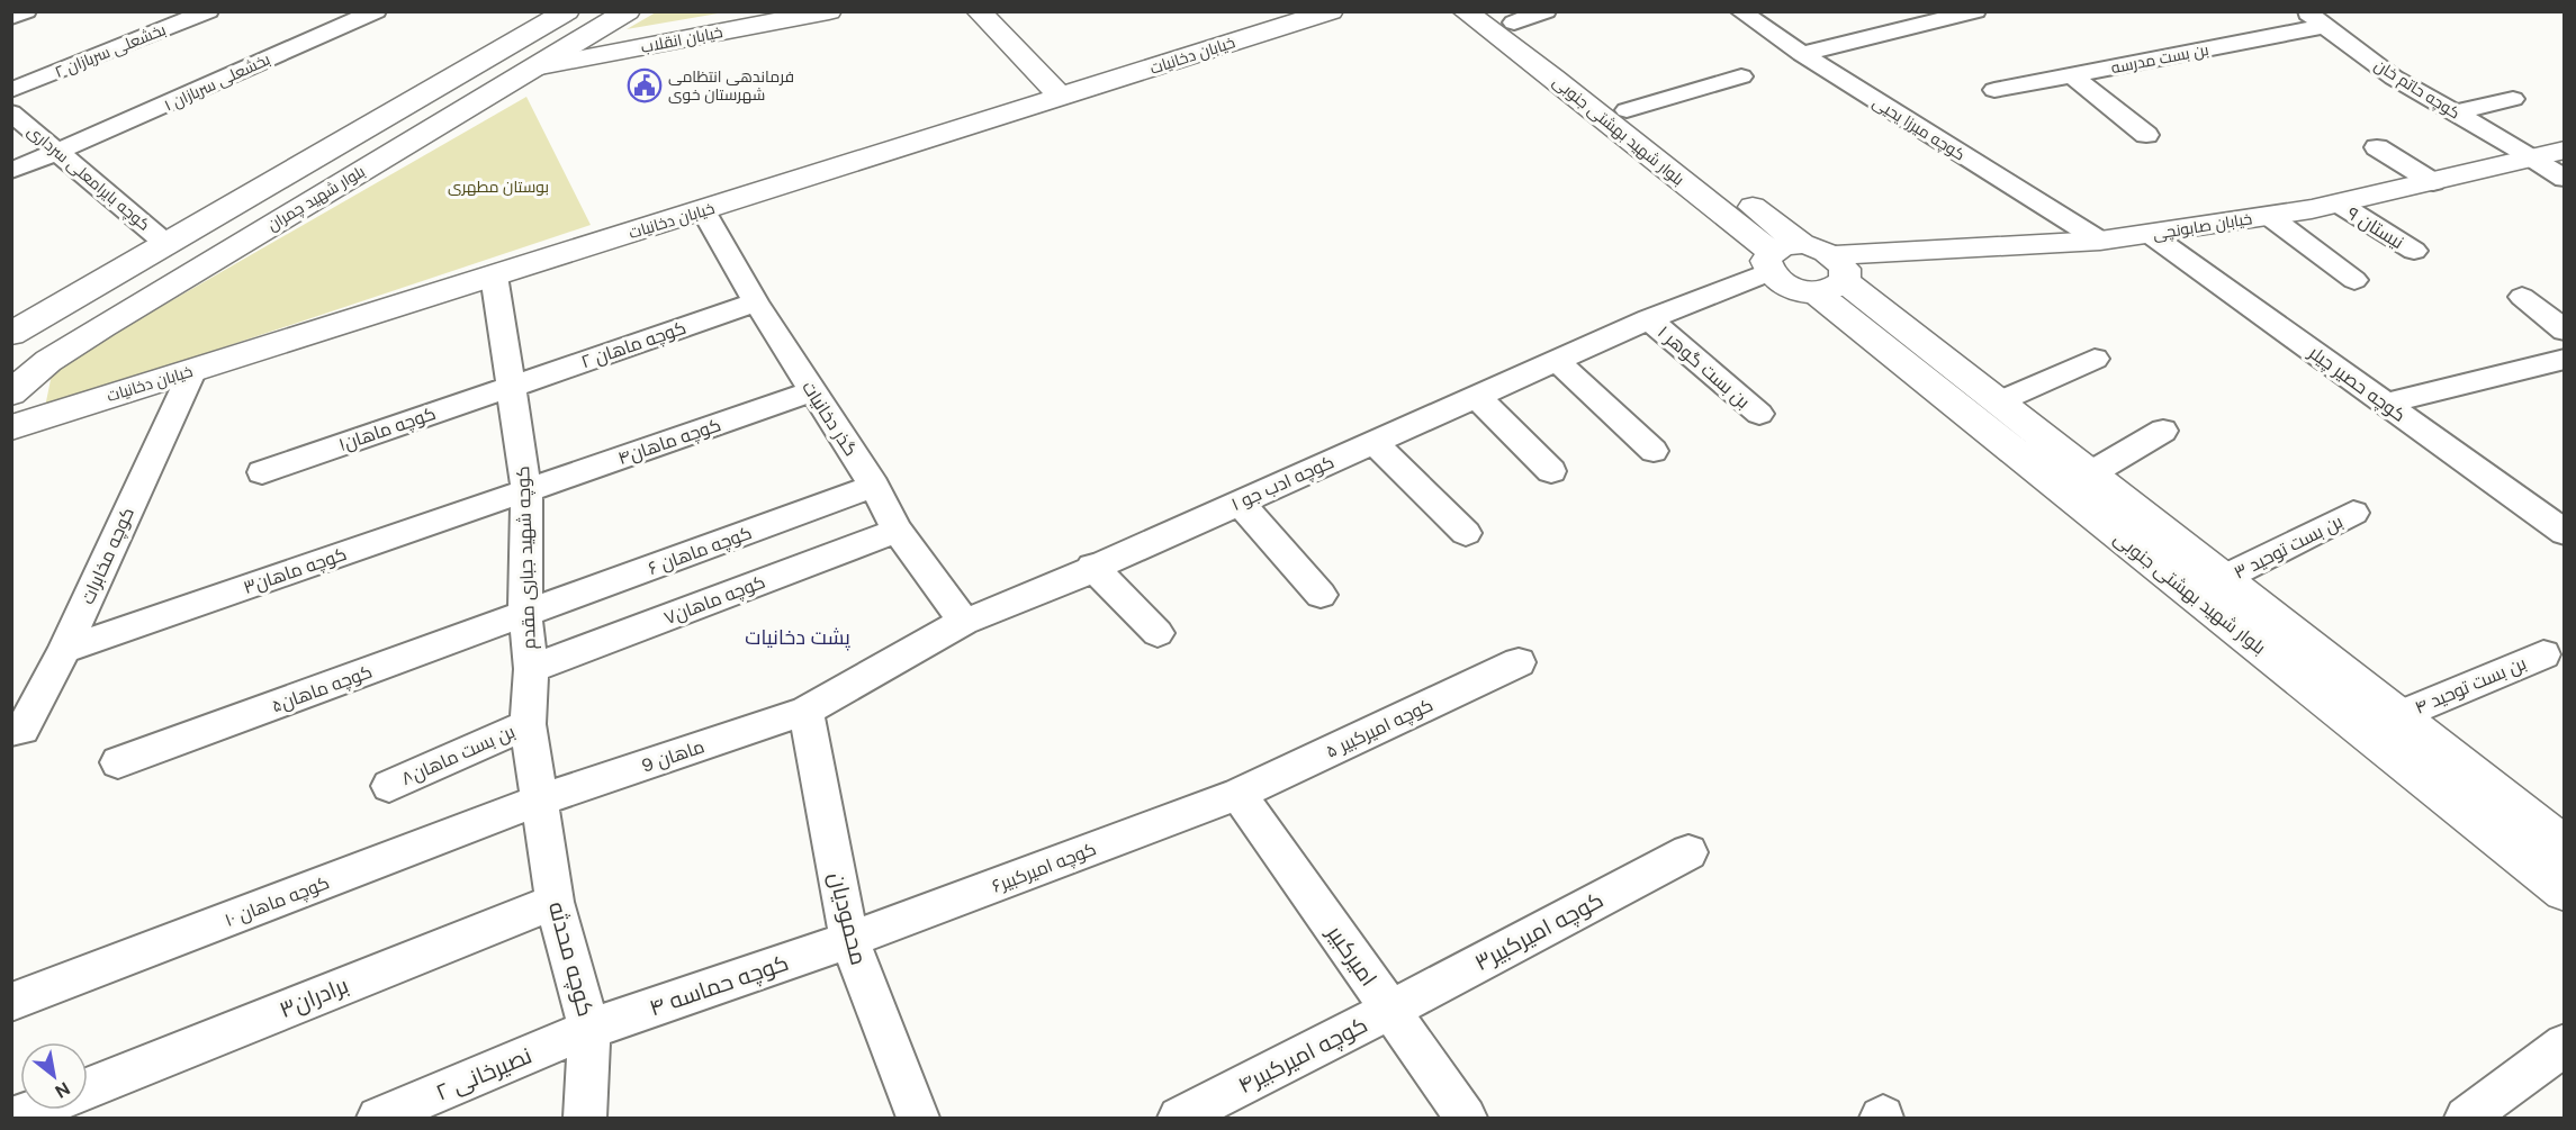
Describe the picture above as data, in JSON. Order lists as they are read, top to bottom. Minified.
{"streets":{"main road":["خیابان انقلاب","خیابان دخانیات","بلوار شهید بهشتی جنوبی","بلوار شهید چمران","خیابان صابونچی"],"street":["بخشعلی سربازان ۲","بن بست مدرسه","بخشعلی سربازان ۱","کوچه حاتم خان","کوچه میرزا یحیی","کوچه بایرامعلی سرداری","نیستان ۹","کوچه ماهان ۲","بن بست گوهر ۱","کوچه حصیر چیلر","گذر دخانیات","کوچه ماهان۱","کوچه ماهان۴","کوچه ادب جو ۱","۳ بن بست توحید","کوچه ماهان ۶","کوچه مخابرات","کوچه شهید جباری مقدم","کوچه ماهان۳","کوچه ماهان۷","۴ بن بست توحید","کوچه ماهان۵","کوچه امیرکبیر ۵","بن بست ماهان۸","ماهان 9","کوچه امیرکبیر۶","کوچه ماهان ۱۰","محمودیان","کوچه امیرکبیر۳","امیرکبیر","کوچه محدثه","کوچه حماسه ۴","برادران۳","کوچه امیرکبیر۴","نصیرخانی ۲"]},"crossings":[["خیابان انقلاب","بلوار شهید چمران"],["خیابان دخانیات","گذر دخانیات"],["خیابان دخانیات","کوچه مخابرات"],["خیابان دخانیات","کوچه شهید جباری مقدم"],["بن بست مدرسه","کوچه حاتم خان"],["بخشعلی سربازان ۱","کوچه بایرامعلی سرداری"],["کوچه حاتم خان","خیابان صابونچی"],["کوچه میرزا یحیی","خیابان صابونچی"],["بلوار شهید بهشتی جنوبی","خیابان صابونچی"],["بلوار شهید بهشتی جنوبی","کوچه ادب جو ۱"],["بلوار شهید بهشتی جنوبی","۳ بن بست توحید"],["بلوار شهید بهشتی جنوبی","۴ بن بست توحید"],["کوچه بایرامعلی سرداری","بلوار شهید چمران"],["خیابان صابونچی","نیستان ۹"],["خیابان صابونچی","کوچه حصیر چیلر"],["خیابان صابونچی","کوچه ادب جو ۱"],["کوچه ماهان ۲","گذر دخانیات"],["کوچه ماهان ۲","کوچه ماهان۱"],["کوچه ماهان ۲","کوچه شهید جباری مقدم"],["بن بست گوهر ۱","کوچه ادب جو ۱"],["گذر دخانیات","کوچه ماهان۴"],["گذر دخانیات","کوچه ادب جو ۱"],["گذر دخانیات","کوچه ماهان ۶"],["گذر دخانیات","کوچه ماهان۷"],["کوچه ماهان۱","کوچه شهید جباری مقدم"],["کوچه ماهان۴","کوچه شهید جباری مقدم"],["کوچه ماهان۴","کوچه ماهان۳"],["کوچه ادب جو ۱","ماهان 9"],["کوچه ادب جو ۱","محمودیان"],["کوچه ماهان ۶","کوچه شهید جباری مقدم"],["کوچه ماهان ۶","کوچه ماهان۵"],["کوچه مخابرات","کوچه ماهان۳"],["کوچه شهید جباری مقدم","کوچه ماهان۳"],["کوچه شهید جباری مقدم","کوچه ماهان۷"],["کوچه شهید جباری مقدم","کوچه ماهان۵"],["کوچه شهید جباری مقدم","بن بست ماهان۸"],["کوچه شهید جباری مقدم","ماهان 9"],["کوچه شهید جباری مقدم","کوچه ماهان ۱۰"],["کوچه شهید جباری مقدم","کوچه محدثه"],["کوچه امیرکبیر ۵","کوچه امیرکبیر۶"],["کوچه امیرکبیر ۵","امیرکبیر"],["ماهان 9","کوچه ماهان ۱۰"],["ماهان 9","محمودیان"],["ماهان 9","کوچه محدثه"],["کوچه امیرکبیر۶","محمودیان"],["کوچه امیرکبیر۶","امیرکبیر"],["کوچه امیرکبیر۶","کوچه حماسه ۴"],["کوچه ماهان ۱۰","کوچه محدثه"],["محمودیان","کوچه حماسه ۴"],["کوچه امیرکبیر۳","امیرکبیر"],["کوچه امیرکبیر۳","کوچه امیرکبیر۴"],["امیرکبیر","کوچه امیرکبیر۴"],["کوچه محدثه","کوچه حماسه ۴"],["کوچه محدثه","برادران۳"],["کوچه محدثه","نصیرخانی ۲"],["کوچه حماسه ۴","نصیرخانی ۲"]],"districts":["پشت دخانیات"],"parks":["بوستان مطهری"],"places":{"public building":["فرماندهی انتظامی شهرستان خوی"]},"north":"bottom right"}
